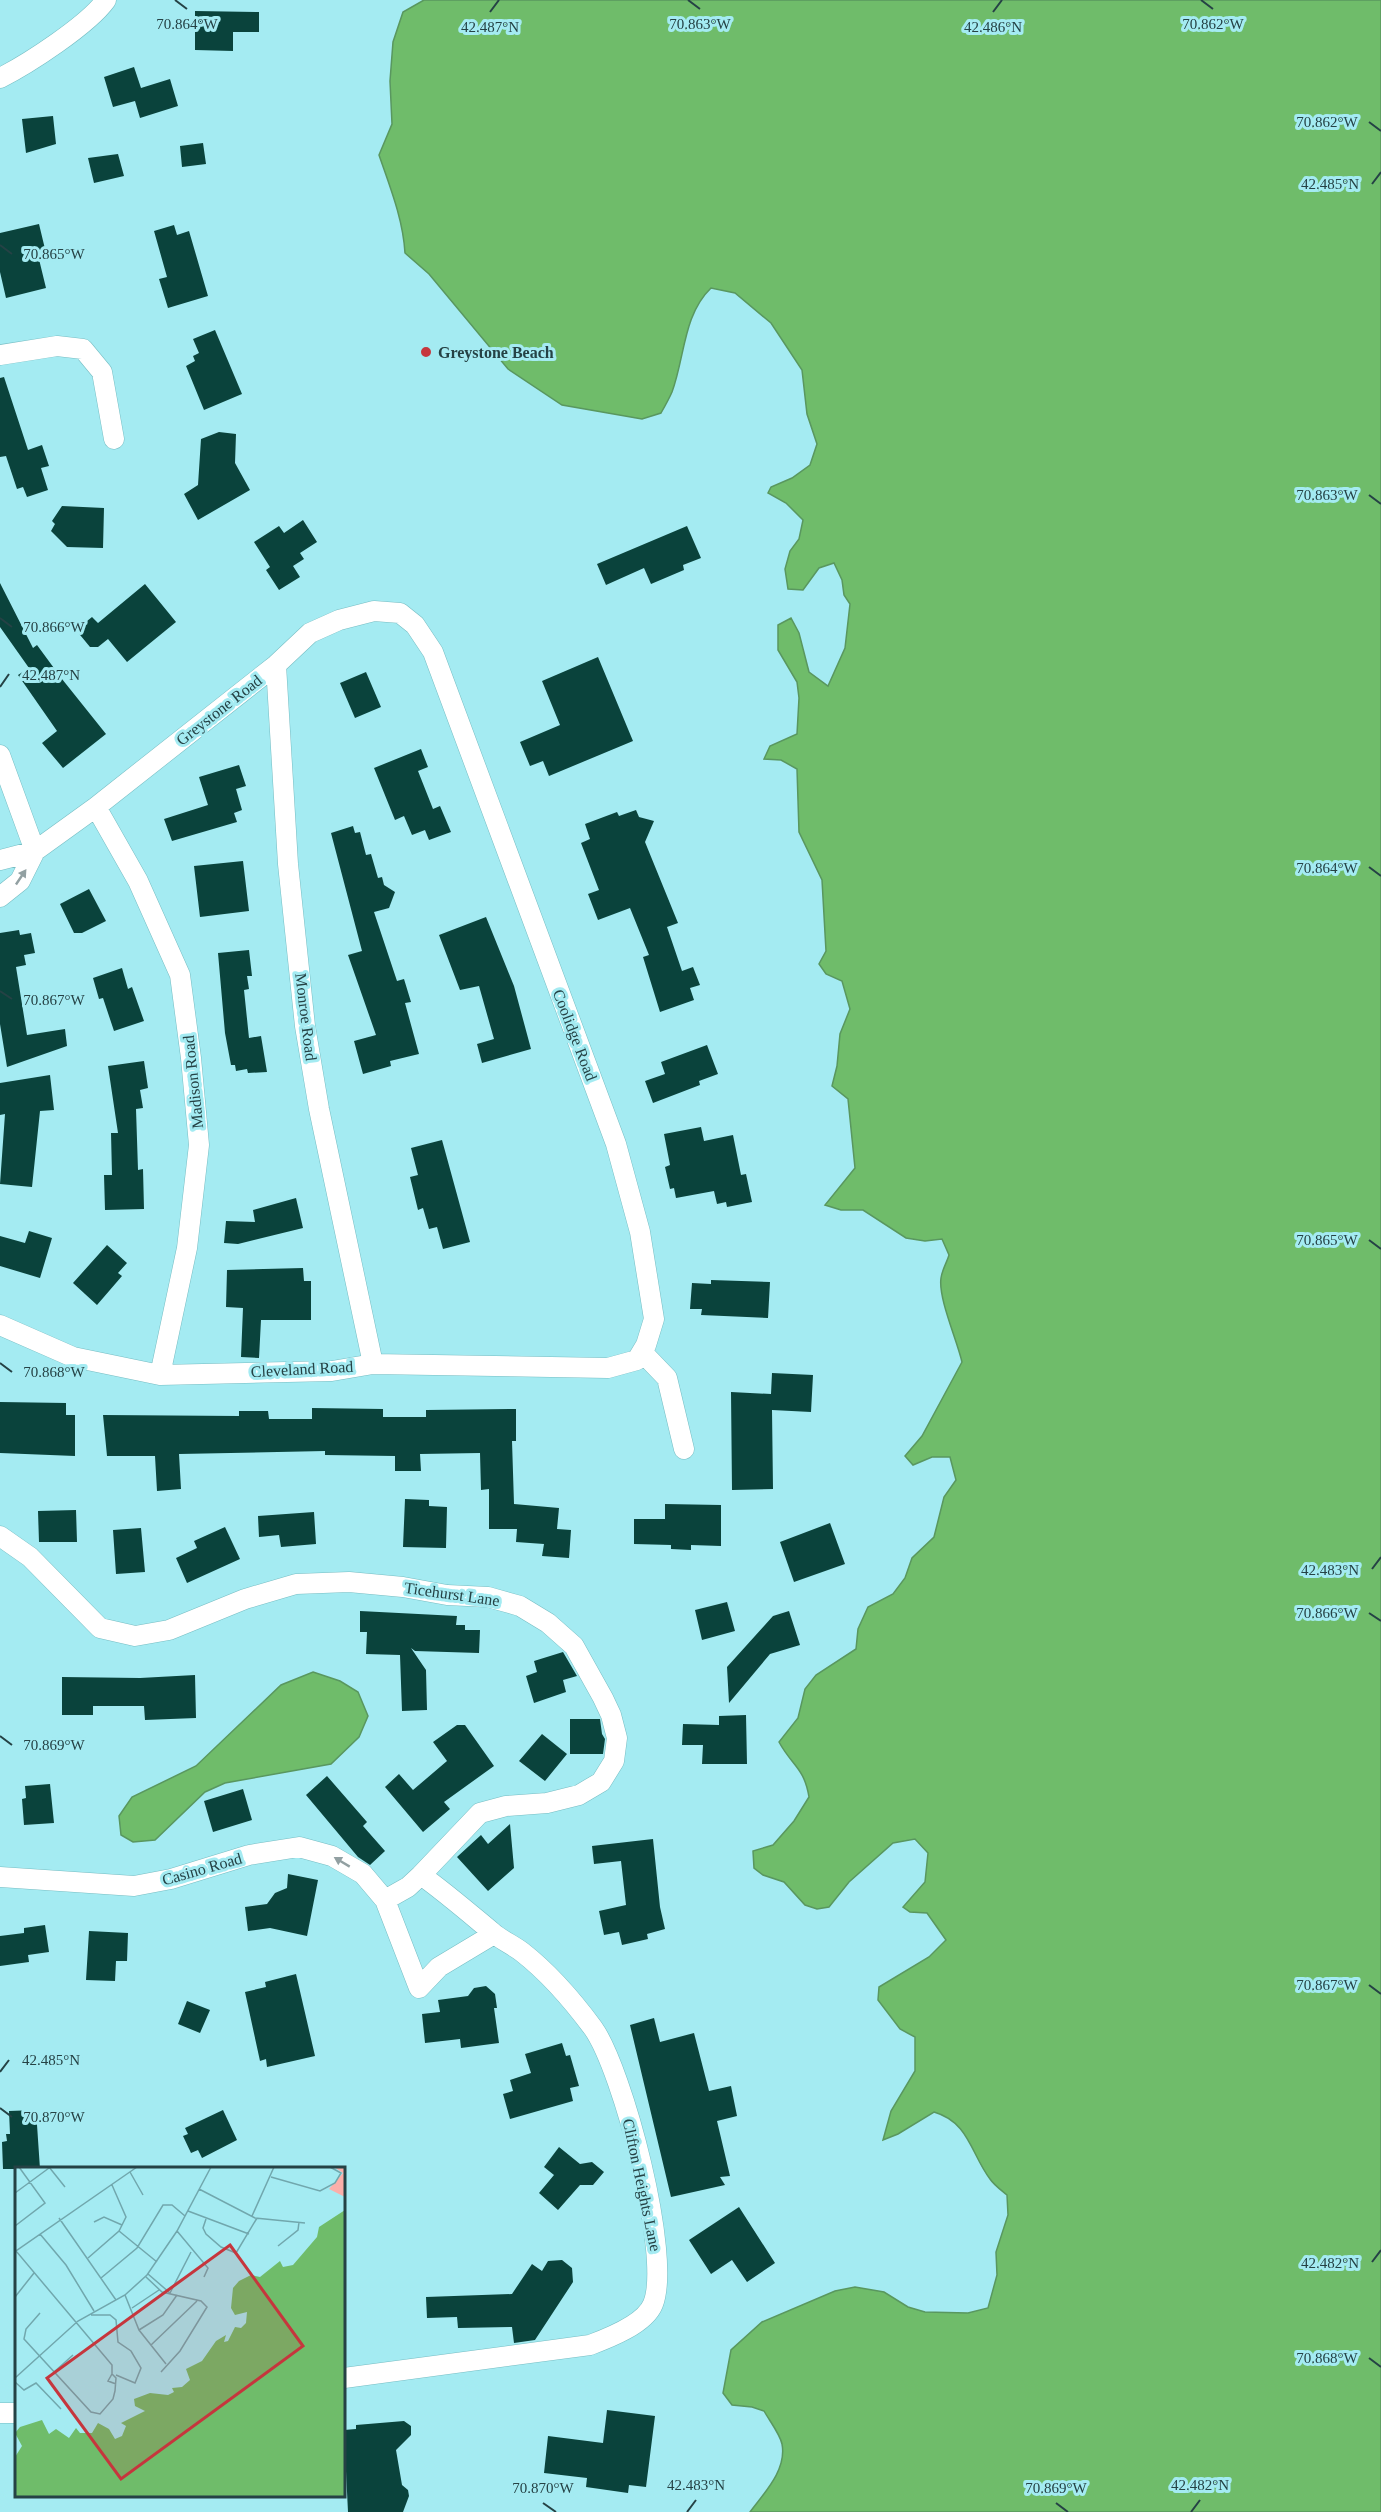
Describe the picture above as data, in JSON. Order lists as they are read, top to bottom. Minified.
{"streets":{"street":["Greystone Road","Monroe Road","Coolidge Road","Madison Road","Cleveland Road","Ticehurst Lane","Casino Road","Clifton Heights Lane"]},"crossings":[["Greystone Road","Monroe Road"],["Greystone Road","Coolidge Road"],["Greystone Road","Madison Road"],["Monroe Road","Cleveland Road"],["Coolidge Road","Cleveland Road"],["Madison Road","Cleveland Road"],["Casino Road","Clifton Heights Lane"]],"one_way":["Casino Road"],"places":["Greystone Beach"],"coordinates":["70.863°W","70.864°W","70.862°W","42.487°N","42.486°N","42.485°N","70.865°W","70.866°W","70.867°W","70.868°W","42.483°N","70.869°W","70.870°W","42.482°N"]}
